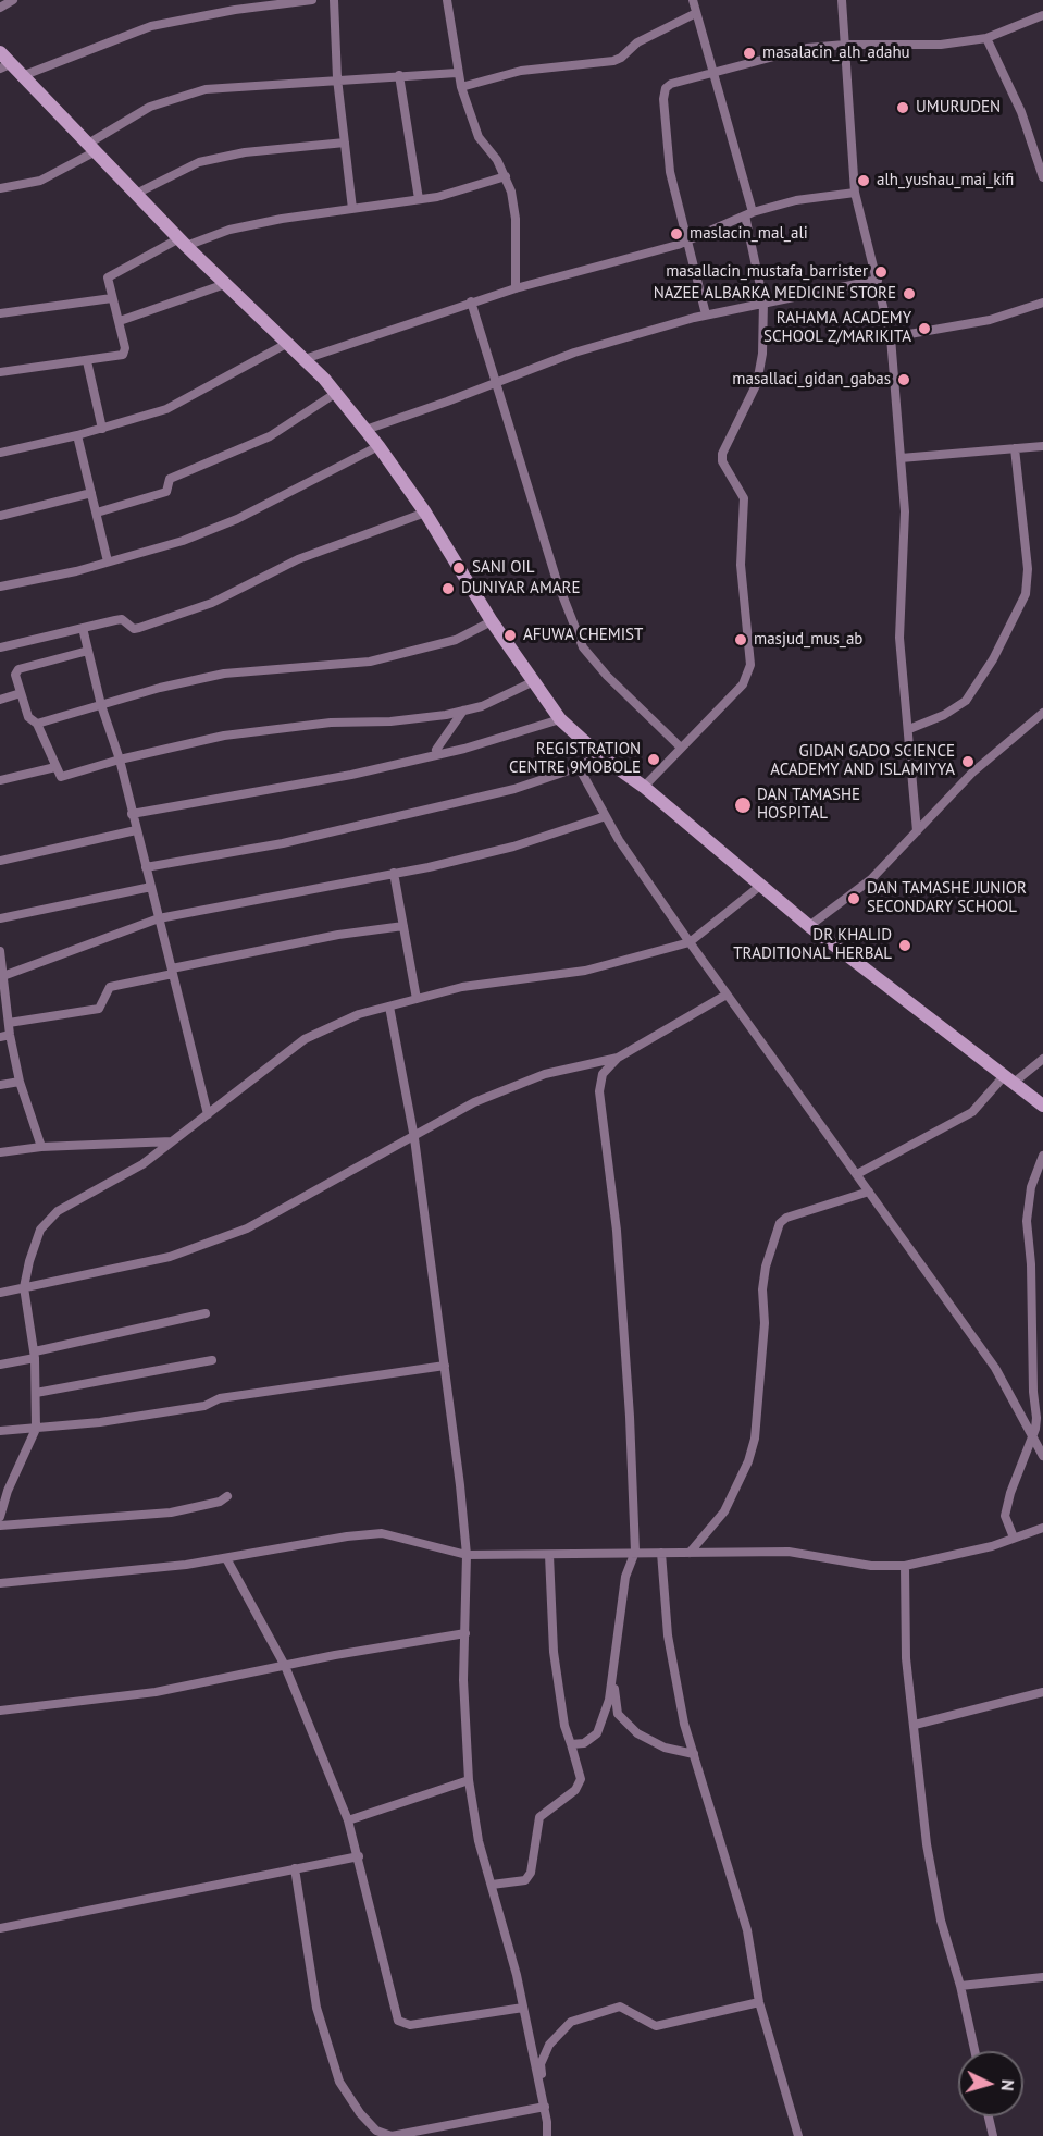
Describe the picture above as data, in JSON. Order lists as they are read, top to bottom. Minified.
{"places":["masalacin_alh_adahu","UMURUDEN","alh_yushau_mai_kifi","maslacin_mal_ali","masallacin_mustafa_barrister","NAZEE ALBARKA MEDICINE STORE","RAHAMA ACADEMY SCHOOL Z/MARIKITA","masallaci_gidan_gabas","SANI OIL","DUNIYAR AMARE","AFUWA CHEMIST","masjud_mus_ab","REGISTRATION CENTRE 9MOBOLE","GIDAN GADO SCIENCE ACADEMY AND ISLAMIYYA","DAN TAMASHE HOSPITAL","DAN TAMASHE JUNIOR SECONDARY SCHOOL","DR KHALID TRADITIONAL HERBAL"],"north":"right"}
